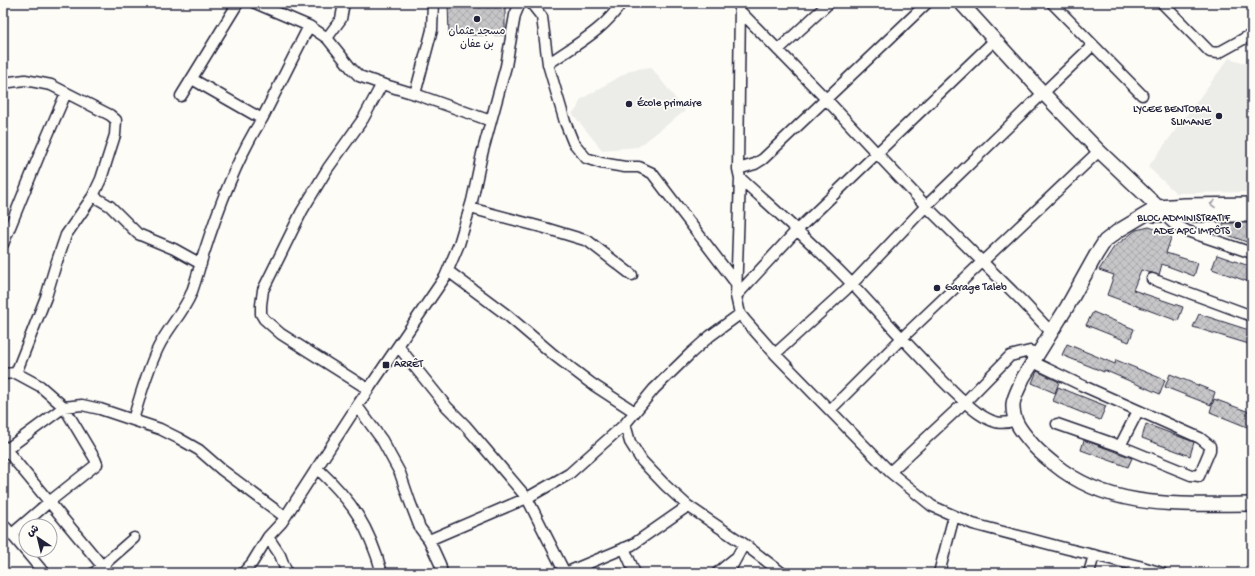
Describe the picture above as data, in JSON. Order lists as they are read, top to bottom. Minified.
{"places":{"other":["مسجد عثمان بن عفان","École primaire","LYCEE BENTOBAL SLIMANE","BLOC ADMINISTRATIF ADE APC IMPÔTS","Garage Taleb"],"transit":["ARRÊT"]},"north":"top left"}
